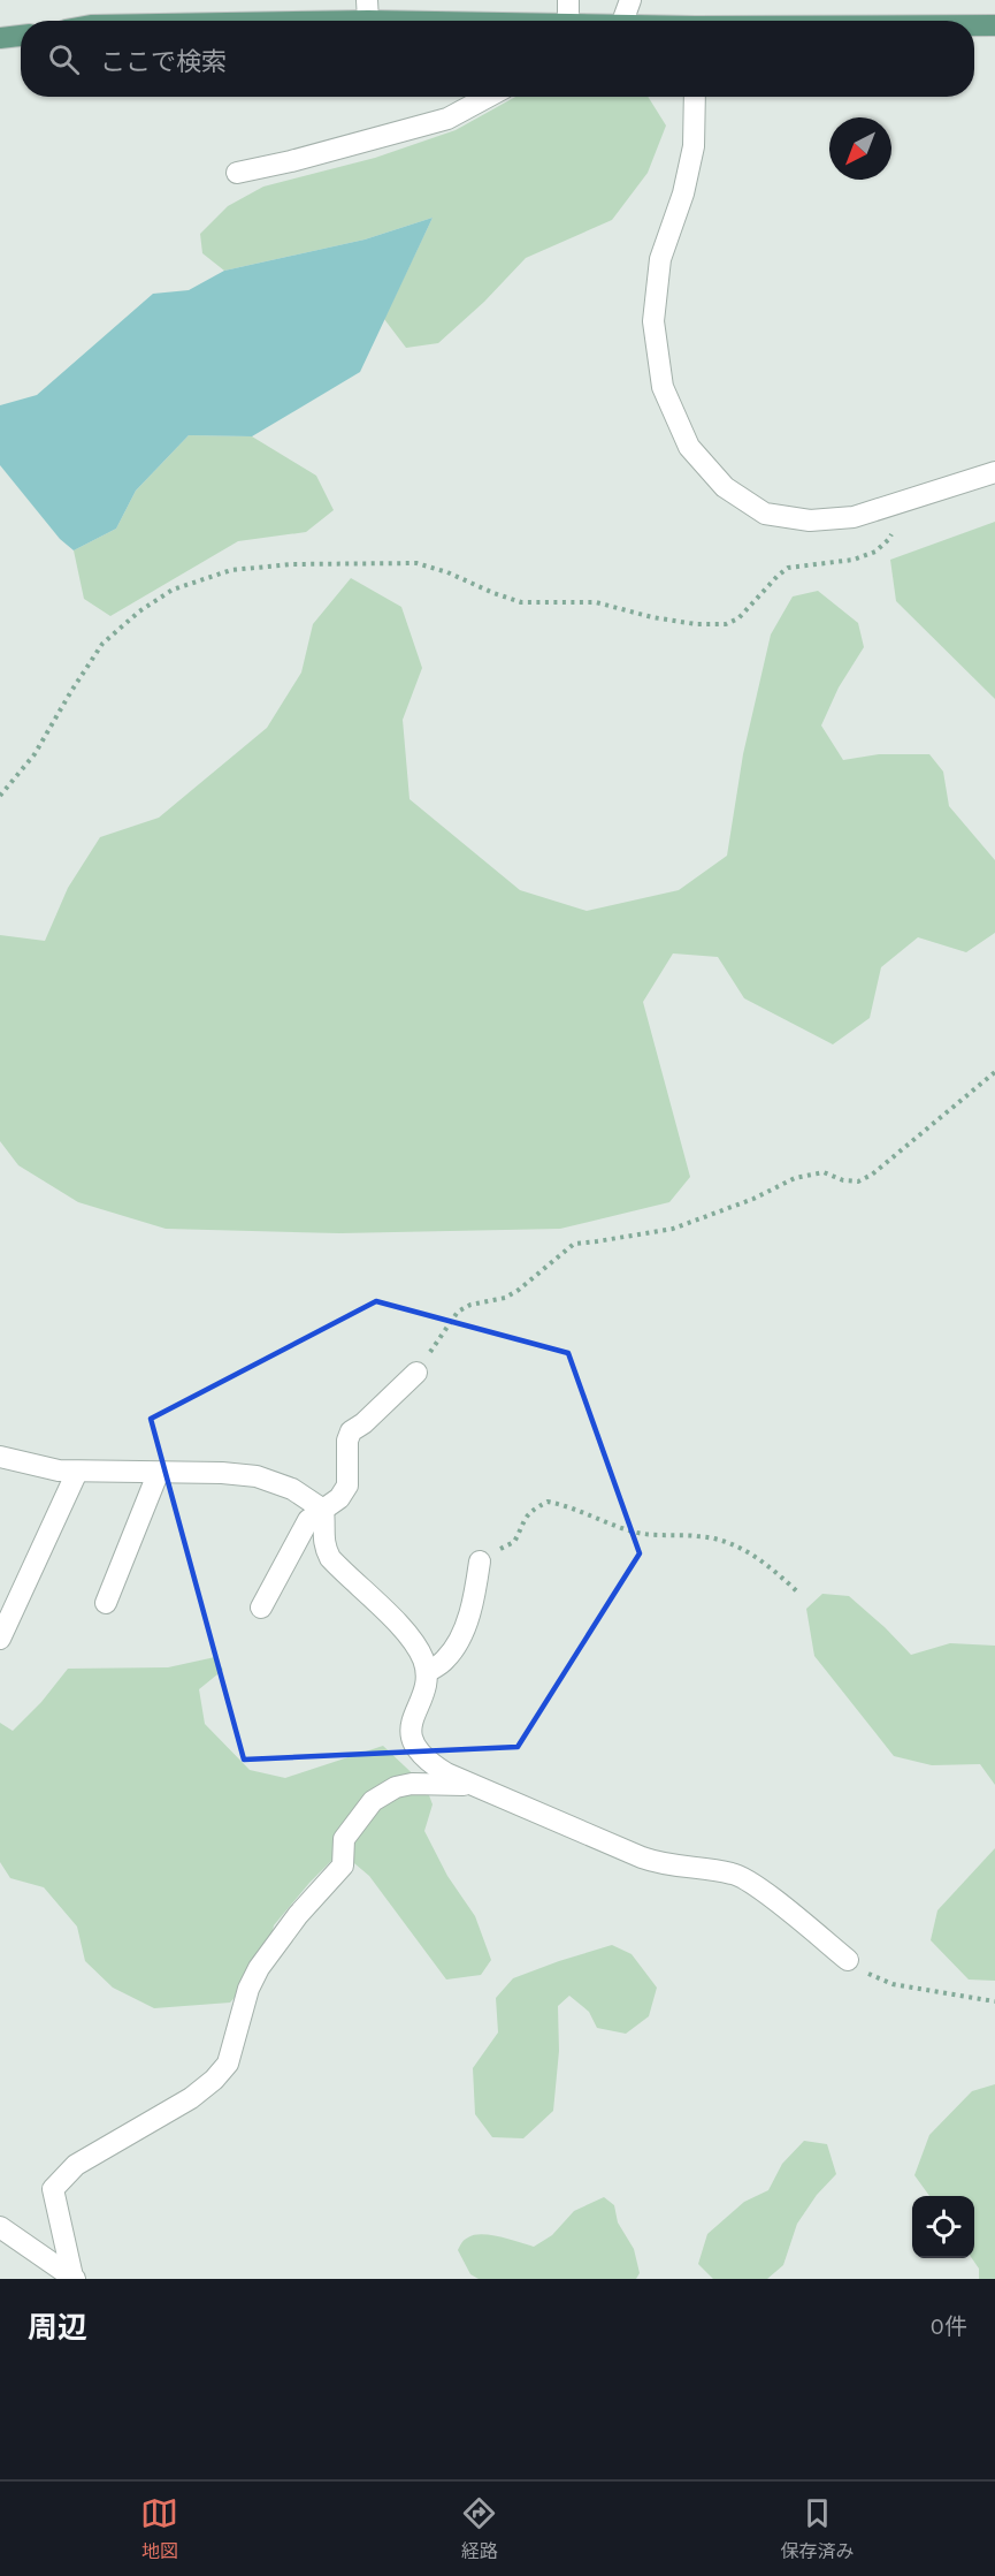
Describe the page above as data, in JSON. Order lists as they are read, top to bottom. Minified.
{"north":"bottom left","page":{"search":"ここで検索","heading":["周辺","0件"],"nav":["地図","経路","保存済み"]}}
